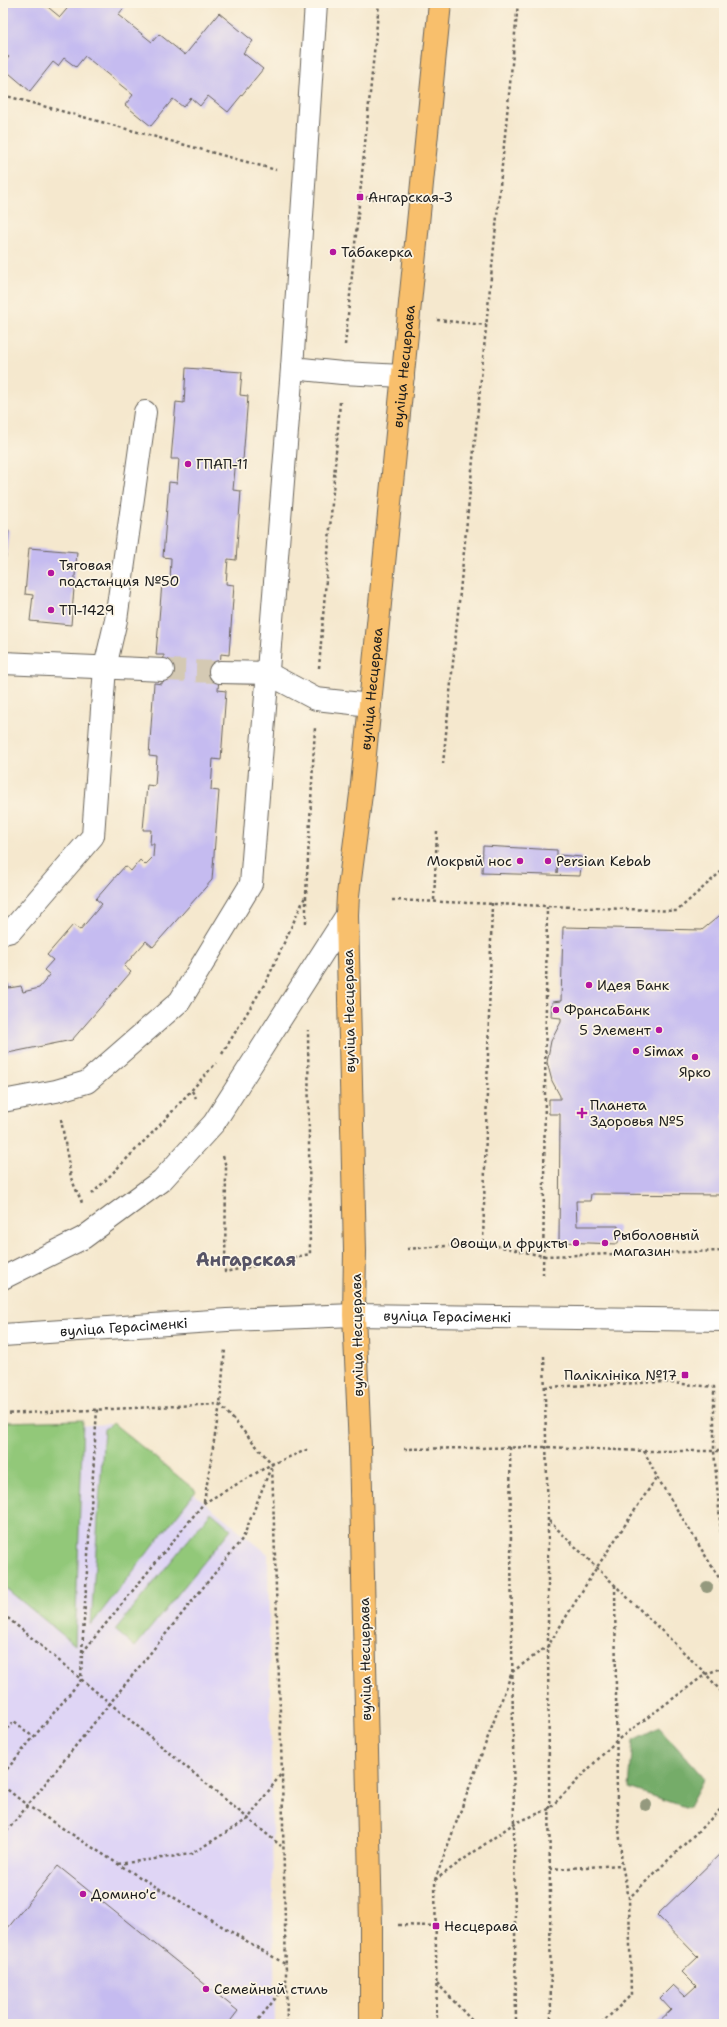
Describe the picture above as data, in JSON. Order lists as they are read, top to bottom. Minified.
{"streets":{"main road":["вуліца Несцерава"],"street":["вуліца Герасіменкі"]},"crossings":[["вуліца Несцерава","вуліца Герасіменкі"]],"districts":["Ангарская"],"places":{"transit":["Ангарская-3","Паліклініка №17","Несцерава"],"other":["Табакерка","ГПАП-11","Тяговая подстанция №50","ТП-1429","Мокрый нос","Persian Kebab","Идея Банк","ФрансаБанк","5 Элемент","Simax","Ярко","Овощи и фрукты","Рыболовный магазин","Домино'c","Семейный стиль"],"health":["Планета Здоровья №5"]}}
